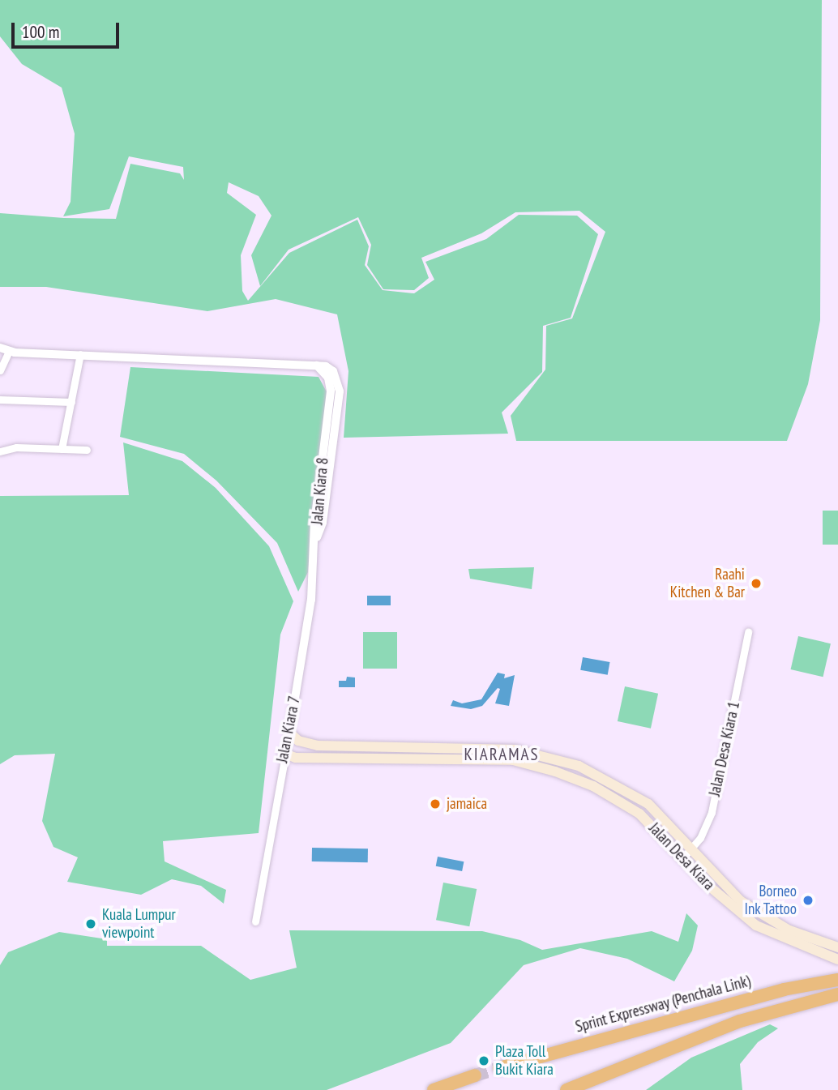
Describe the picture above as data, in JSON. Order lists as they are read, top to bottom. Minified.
{"streets":{"highway":["Sprint Expressway (Penchala Link)"],"main road":["Jalan Desa Kiara"],"street":["Jalan Kiara 8","Jalan Kiara 7","Jalan Desa Kiara 1"]},"crossings":[["Jalan Kiara 8","Jalan Kiara 7"],["Jalan Kiara 7","Jalan Desa Kiara"],["Jalan Desa Kiara 1","Jalan Desa Kiara"]],"districts":["KIARAMAS"],"places":["Raahi Kitchen & Bar","jamaica","Borneo Ink Tattoo","Kuala Lumpur viewpoint","Plaza Toll Bukit Kiara"],"scale_bar":"100 m"}
